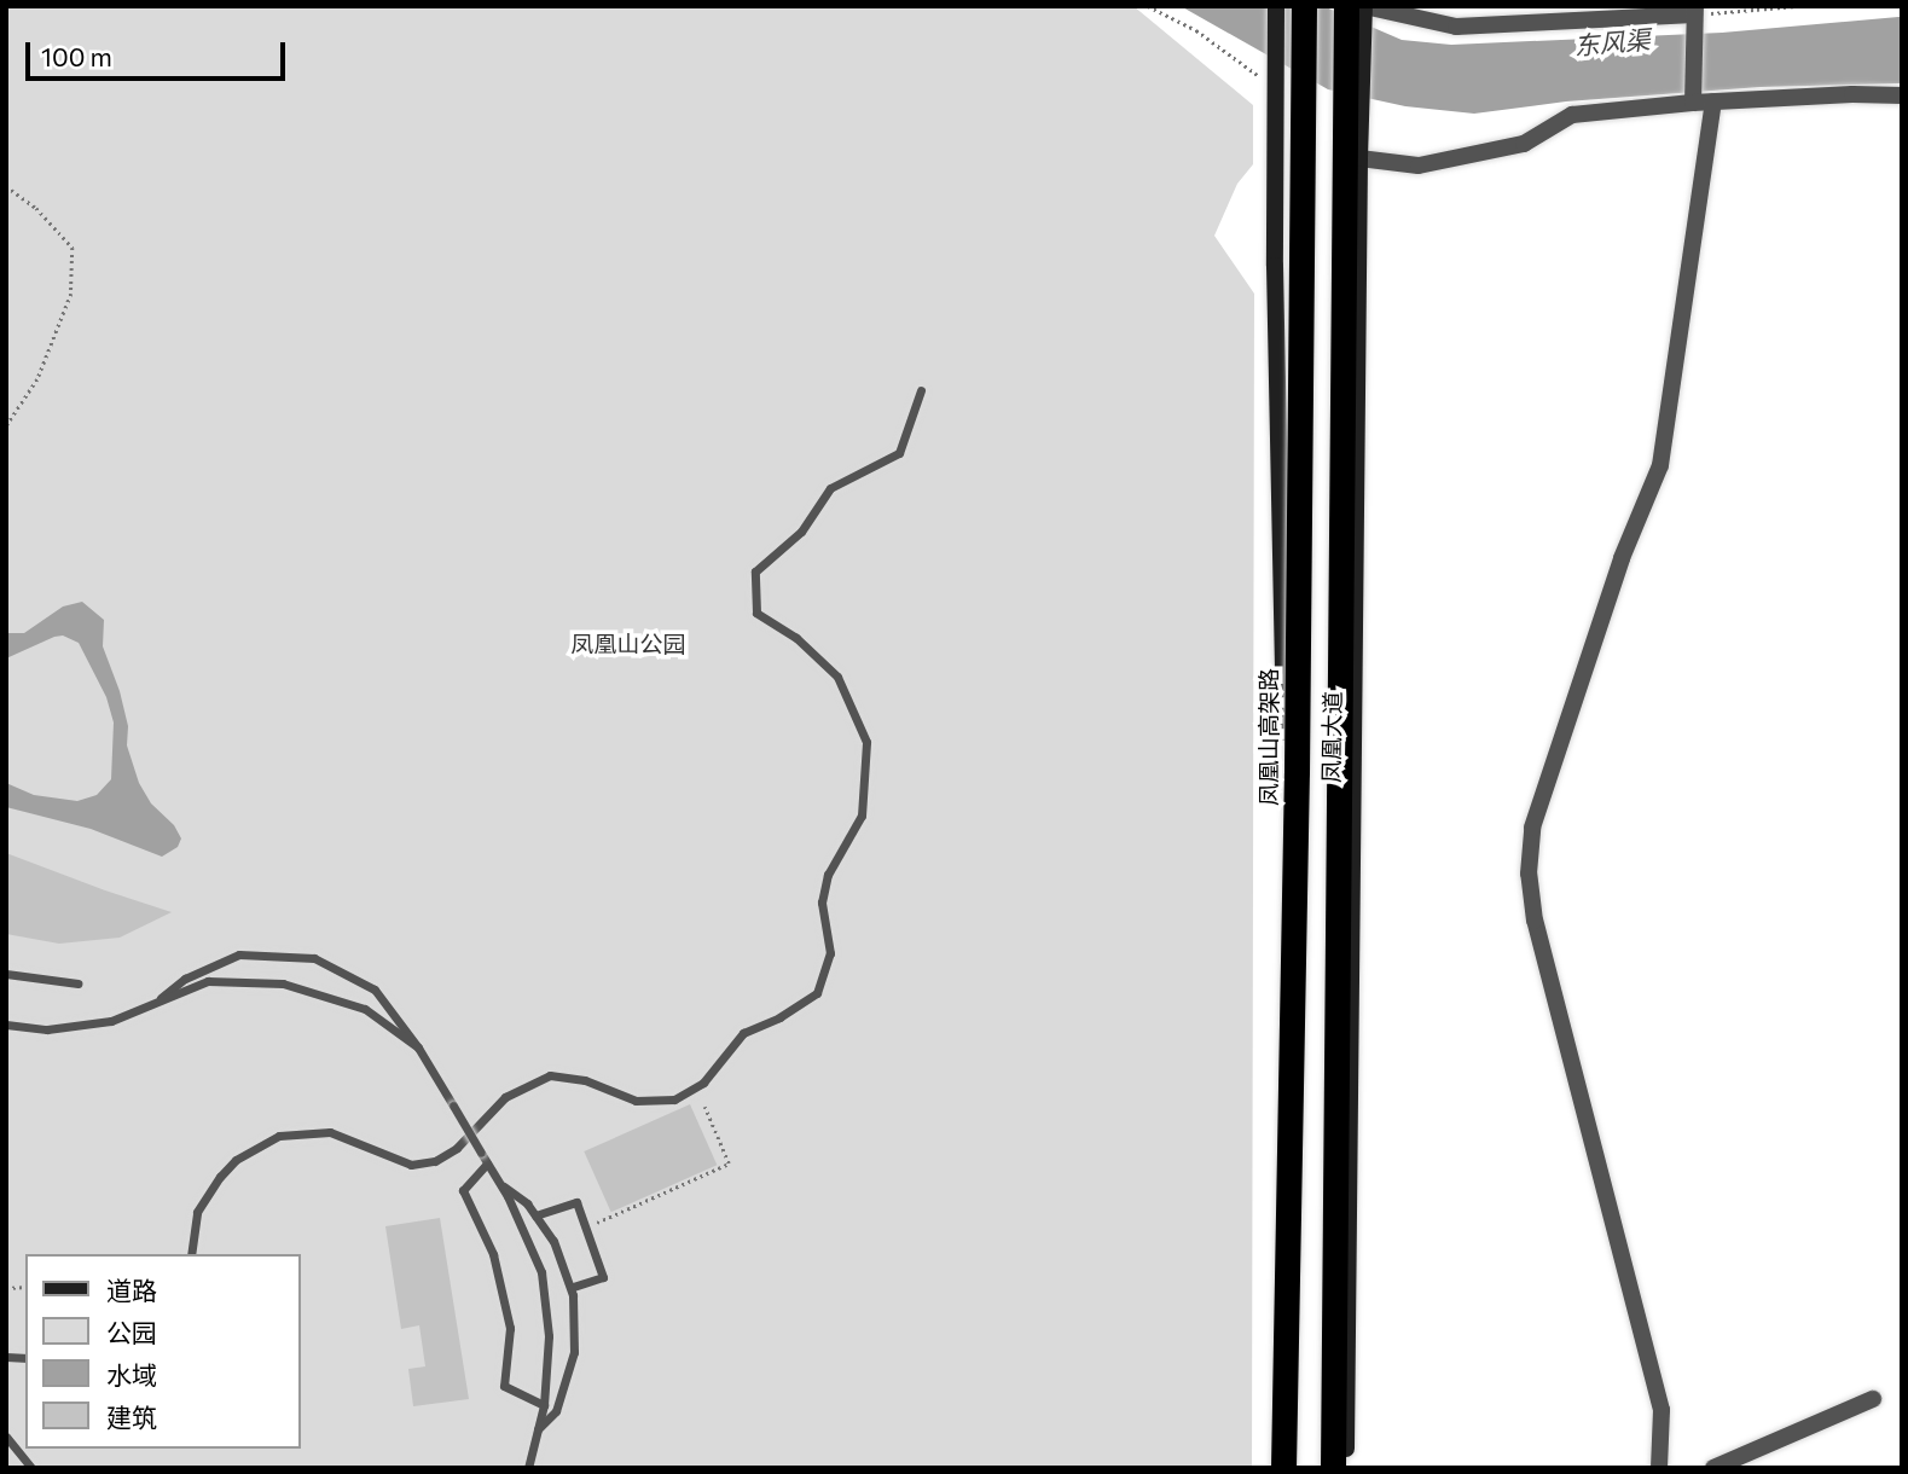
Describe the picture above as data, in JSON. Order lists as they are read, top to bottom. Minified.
{"streets":{"highway":["凤凰山高架路"],"main road":["凤凰大道"]},"water":["东风渠"],"parks":["凤凰山公园"],"legend":["道路","公园","水域","建筑"],"scale_bar":"100 m"}
